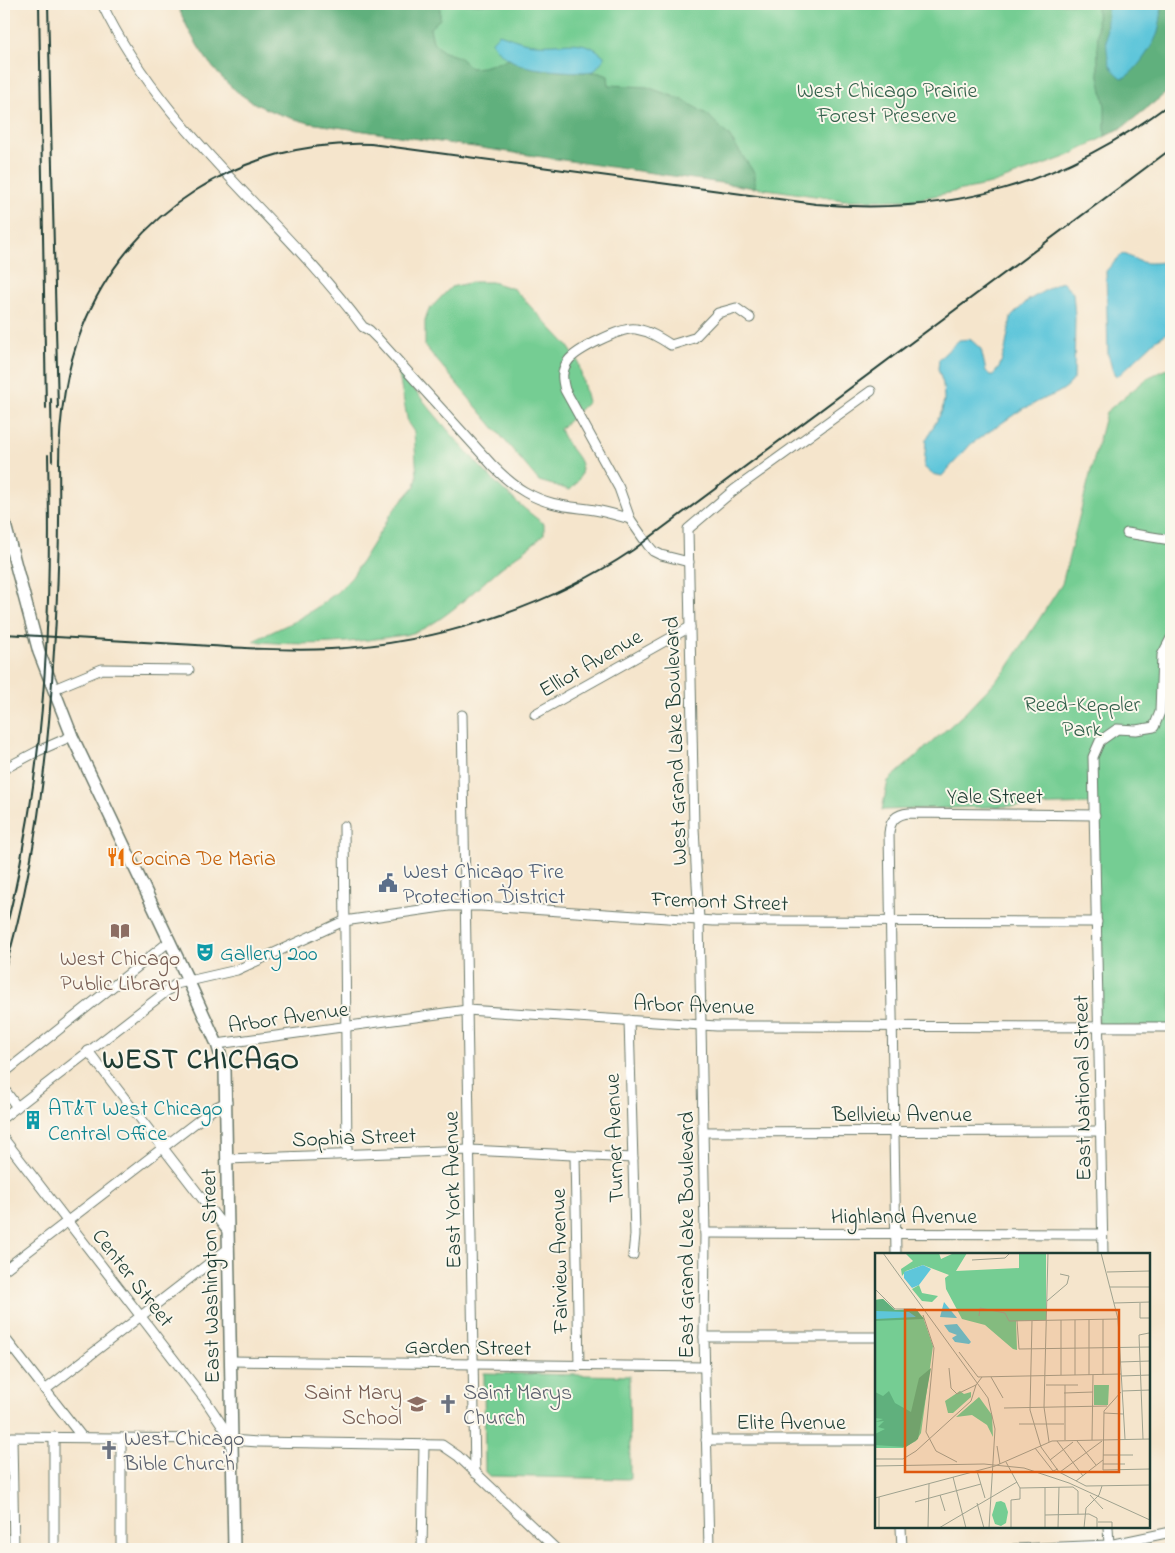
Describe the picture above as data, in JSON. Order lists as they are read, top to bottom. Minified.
{"streets":{"main road":["East Washington Street"],"street":["Elliot Avenue","West Grand Lake Boulevard","Yale Street","Fremont Street","Arbor Avenue","East National Street","Bellview Avenue","Sophia Street","Turner Avenue","East York Avenue","Highland Avenue","East Grand Lake Boulevard","Fairview Avenue","Center Street","Garden Street","Elite Avenue"]},"crossings":[["Elliot Avenue","West Grand Lake Boulevard"],["West Grand Lake Boulevard","Fremont Street"],["West Grand Lake Boulevard","East Grand Lake Boulevard"],["Yale Street","Fremont Street"],["Yale Street","East National Street"],["Fremont Street","East National Street"],["Fremont Street","East York Avenue"],["Fremont Street","East Grand Lake Boulevard"],["Fremont Street","East Washington Street"],["Arbor Avenue","East National Street"],["Arbor Avenue","Turner Avenue"],["Arbor Avenue","East York Avenue"],["Arbor Avenue","East Grand Lake Boulevard"],["Arbor Avenue","East Washington Street"],["East National Street","Bellview Avenue"],["East National Street","Highland Avenue"],["Bellview Avenue","East Grand Lake Boulevard"],["Sophia Street","Turner Avenue"],["Sophia Street","East York Avenue"],["Sophia Street","Fairview Avenue"],["Sophia Street","East Washington Street"],["East York Avenue","Garden Street"],["Highland Avenue","East Grand Lake Boulevard"],["East Grand Lake Boulevard","Garden Street"],["East Grand Lake Boulevard","Elite Avenue"],["Fairview Avenue","Garden Street"],["East Washington Street","Center Street"],["East Washington Street","Garden Street"]],"districts":["WEST CHICAGO"],"parks":["West Chicago Prairie Forest Preserve","Reed-Keppler Park"],"places":{"restaurant":["Cocina De Maria"],"public building":["West Chicago Fire Protection District"],"library":["West Chicago Public Library"],"theatre":["Gallery 200"],"building":["AT&T West Chicago Central Office"],"school or university":["Saint Mary School"],"church":["Saint Marys Church","West Chicago Bible Church"]}}
